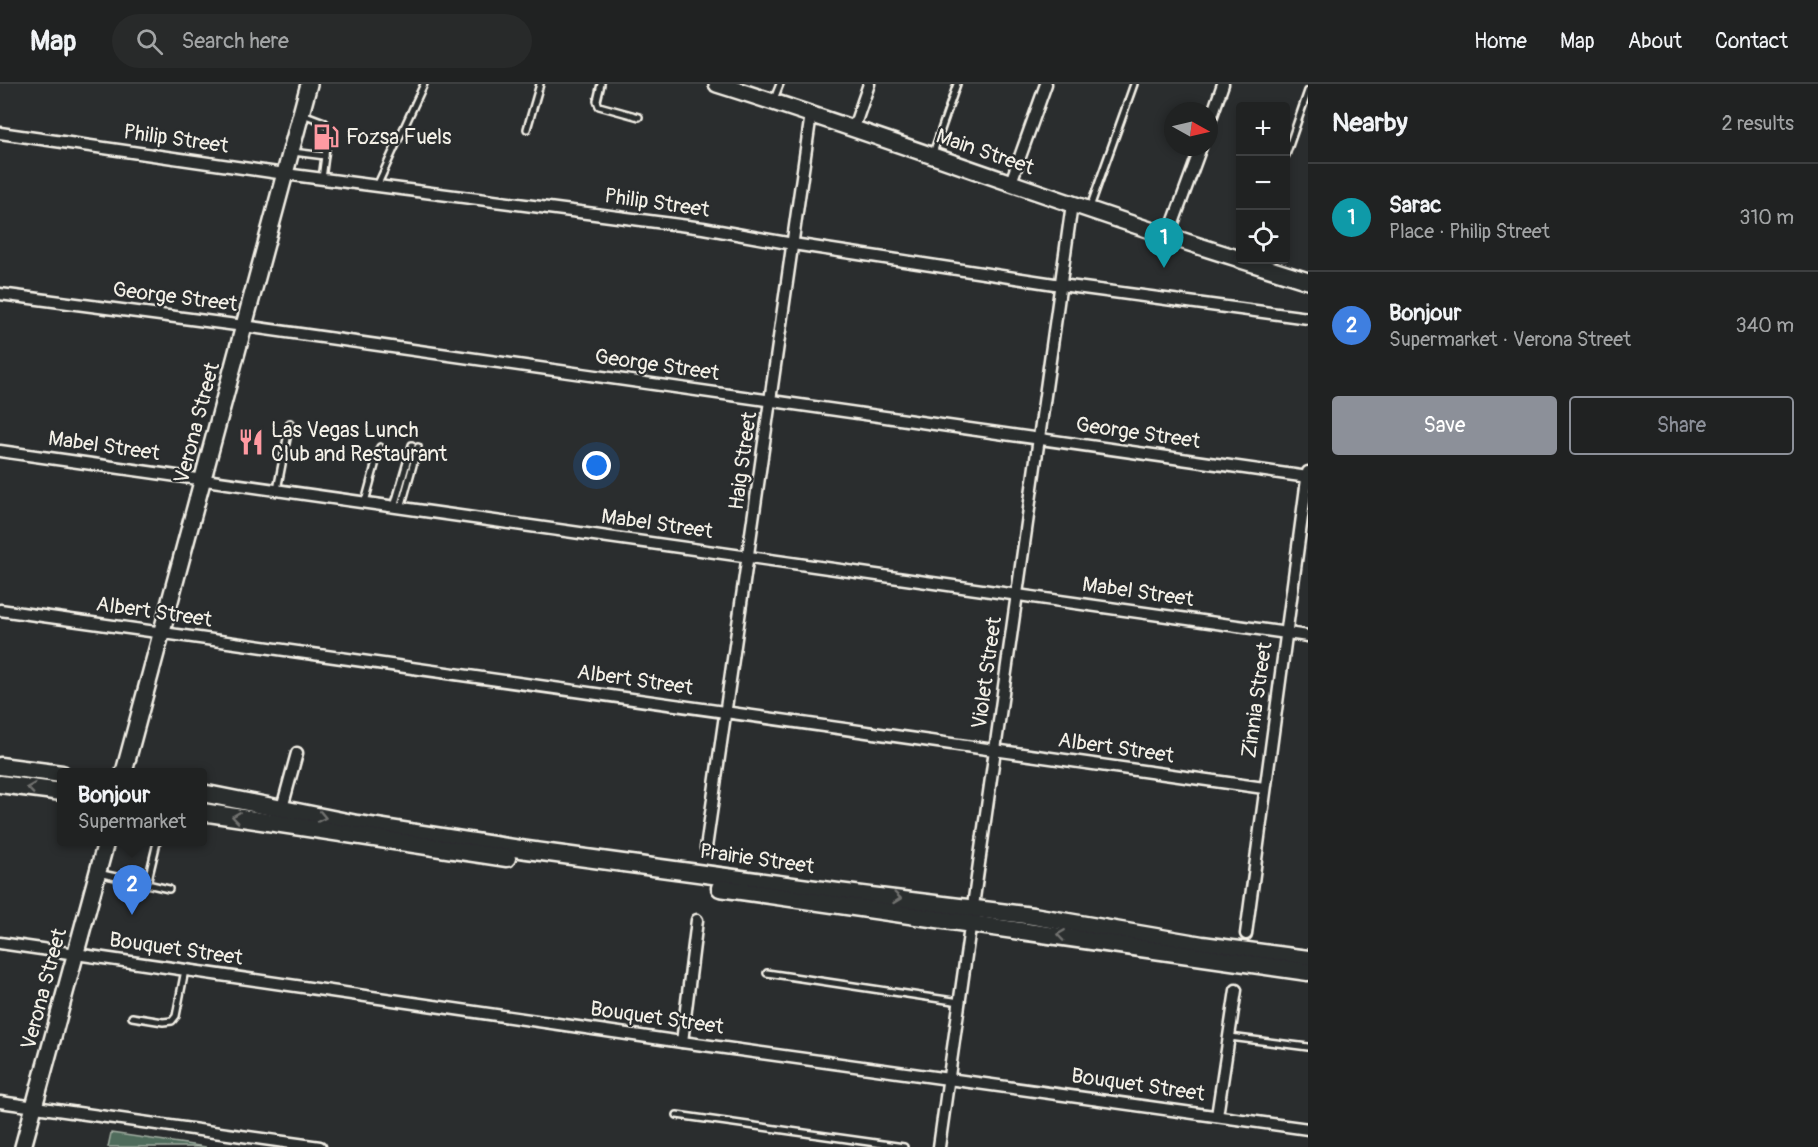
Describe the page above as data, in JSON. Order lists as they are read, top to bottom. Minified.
{"streets":{"main road":["Main Street","Verona Street","Prairie Street"],"street":["Philip Street","George Street","Mabel Street","Haig Street","Albert Street","Violet Street","Zinnia Street","Bouquet Street"]},"crossings":[["Philip Street","Verona Street"],["Philip Street","Haig Street"],["Philip Street","Violet Street"],["Main Street","Haig Street"],["Main Street","Violet Street"],["George Street","Verona Street"],["George Street","Haig Street"],["George Street","Violet Street"],["George Street","Zinnia Street"],["Verona Street","Mabel Street"],["Verona Street","Albert Street"],["Verona Street","Bouquet Street"],["Mabel Street","Haig Street"],["Mabel Street","Violet Street"],["Mabel Street","Zinnia Street"],["Haig Street","Albert Street"],["Albert Street","Violet Street"],["Albert Street","Zinnia Street"],["Violet Street","Prairie Street"],["Violet Street","Bouquet Street"]],"places":{"fuel station":["Fozsa Fuels"],"restaurant":["Las Vegas Lunch Club and Restaurant"]},"north":"right","page":{"header":"Map","search":"Search here","nav":["Home","Map","About","Contact"],"heading":["Nearby","2 results"],"map_buttons":["+","−"],"list":[{"mark":"1","name":"Sarac","note":"Place · Philip Street","value":"310 m"},{"mark":"2","name":"Bonjour","note":"Supermarket · Verona Street","value":"340 m"}],"pins":["1","2"],"buttons":["Save","Share"],"popup":["Bonjour","Supermarket"]}}
